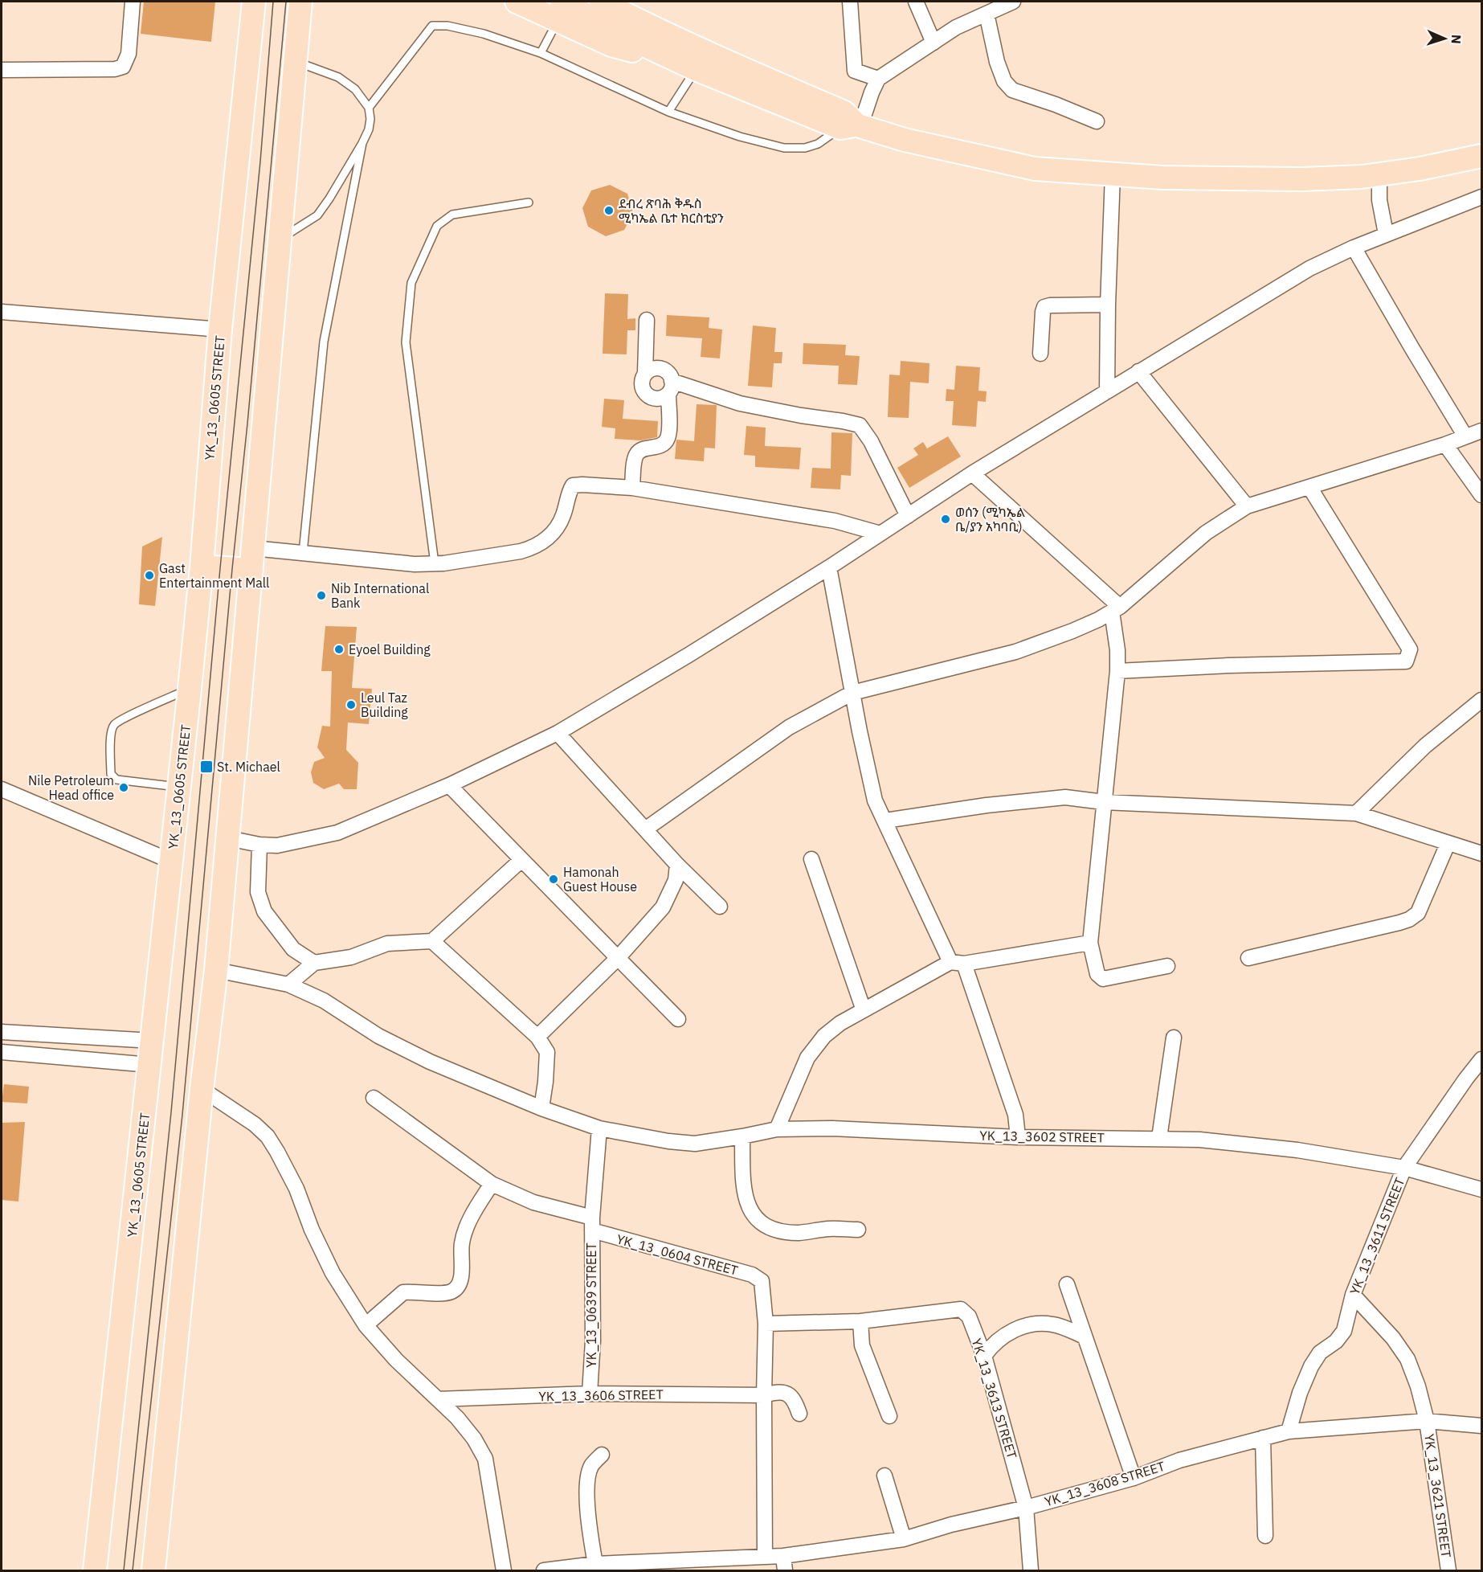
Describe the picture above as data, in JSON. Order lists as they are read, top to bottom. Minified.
{"streets":{"main road":["YK_13_0605 STREET"],"street":["YK_13_3602 STREET","YK_13_3611 STREET","YK_13_0604 STREET","YK_13_0639 STREET","YK_13_3606 STREET","YK_13_3613 STREET","YK_13_3608 STREET","YK_13_3621 STREET"]},"crossings":[["YK_13_3602 STREET","YK_13_3611 STREET"],["YK_13_3602 STREET","YK_13_0639 STREET"],["YK_13_3611 STREET","YK_13_3608 STREET"],["YK_13_3611 STREET","YK_13_3621 STREET"],["YK_13_0604 STREET","YK_13_0639 STREET"],["YK_13_0604 STREET","YK_13_3613 STREET"],["YK_13_0639 STREET","YK_13_3606 STREET"],["YK_13_3613 STREET","YK_13_3608 STREET"],["YK_13_3608 STREET","YK_13_3621 STREET"]],"places":{"other":["ደብረ ጽባሕ ቅዱስ ሚካኤል ቤተ ክርስቲያን","ወሰን (ሚካኤል ቤ/ያን አካባቢ)","Gast Entertainment Mall","Nib International Bank","Eyoel Building","Leul Taz Building","Nile Petroleum Head office","Hamonah Guest House"],"transit":["St. Michael"]},"north":"right"}
